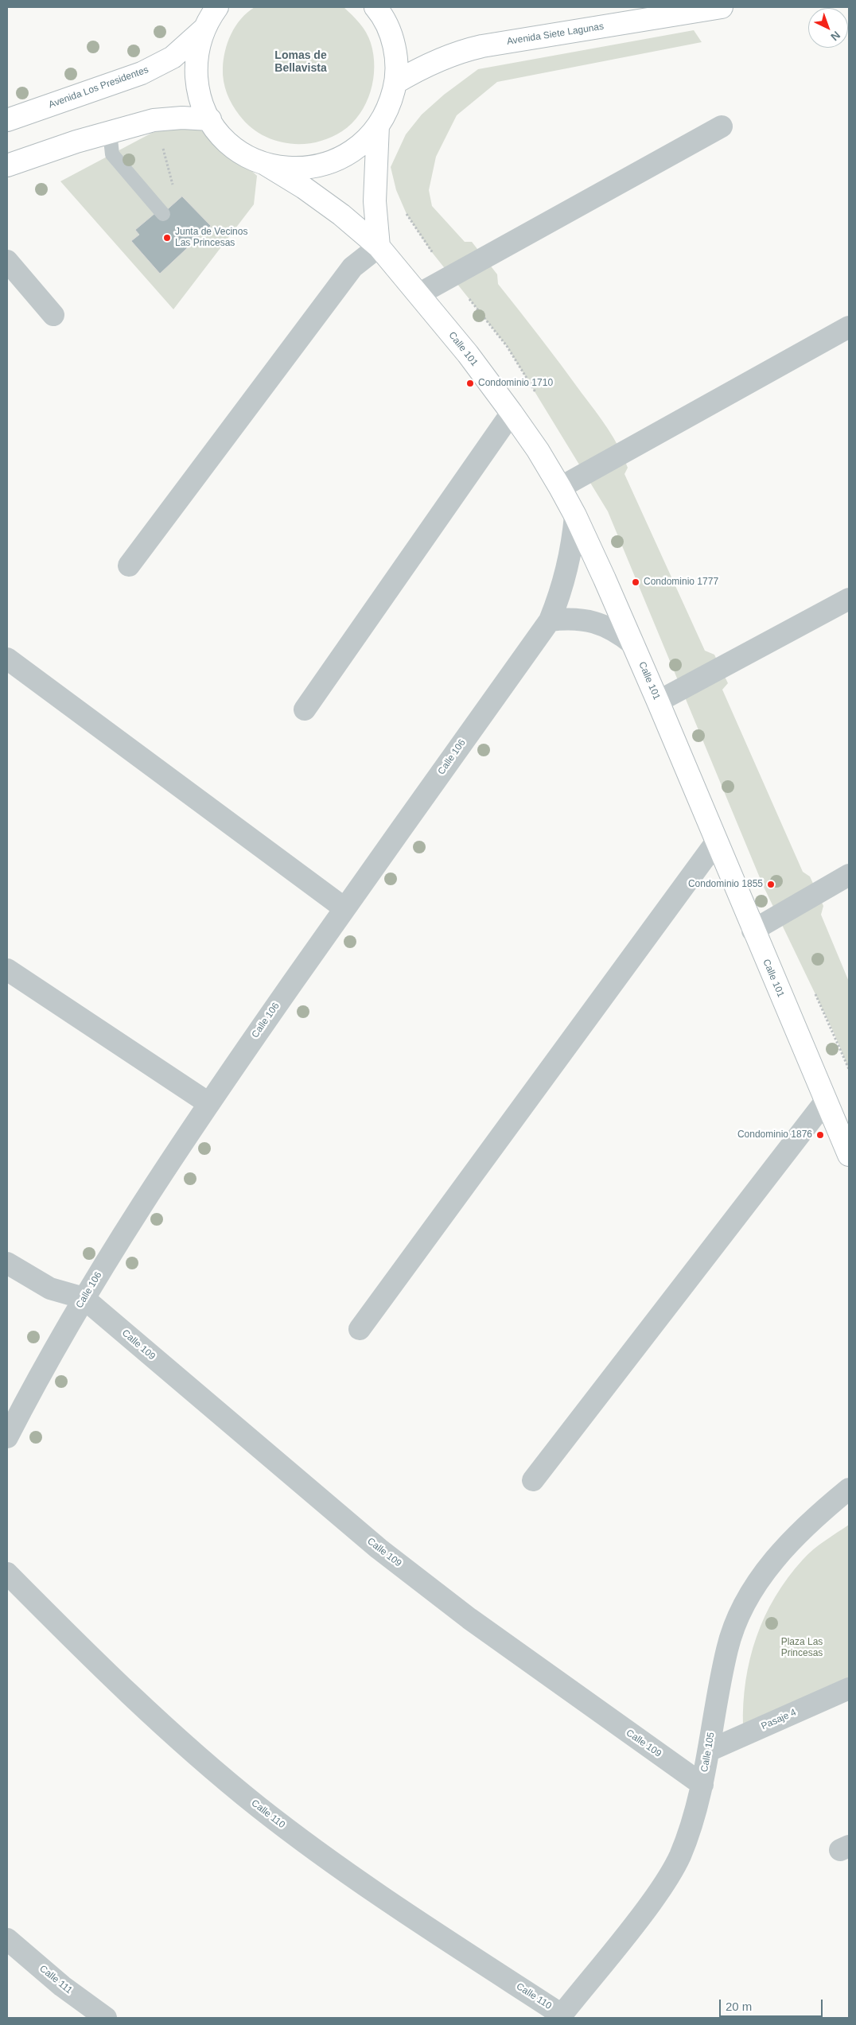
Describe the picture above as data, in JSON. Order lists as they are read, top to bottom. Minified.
{"streets":{"main road":["Avenida Siete Lagunas","Avenida Los Presidentes","Calle 101"],"street":["Calle 106","Calle 109","Pasaje 4","Calle 105","Calle 110","Calle 111"]},"crossings":[["Calle 101","Calle 106"],["Calle 106","Calle 109"],["Calle 109","Calle 105"],["Pasaje 4","Calle 105"],["Calle 105","Calle 110"]],"districts":["Lomas de Bellavista"],"parks":["Plaza Las Princesas"],"places":["Junta de Vecinos Las Princesas","Condominio 1710","Condominio 1777","Condominio 1855","Condominio 1876"],"scale_bar":"20 m","north":"bottom right"}
